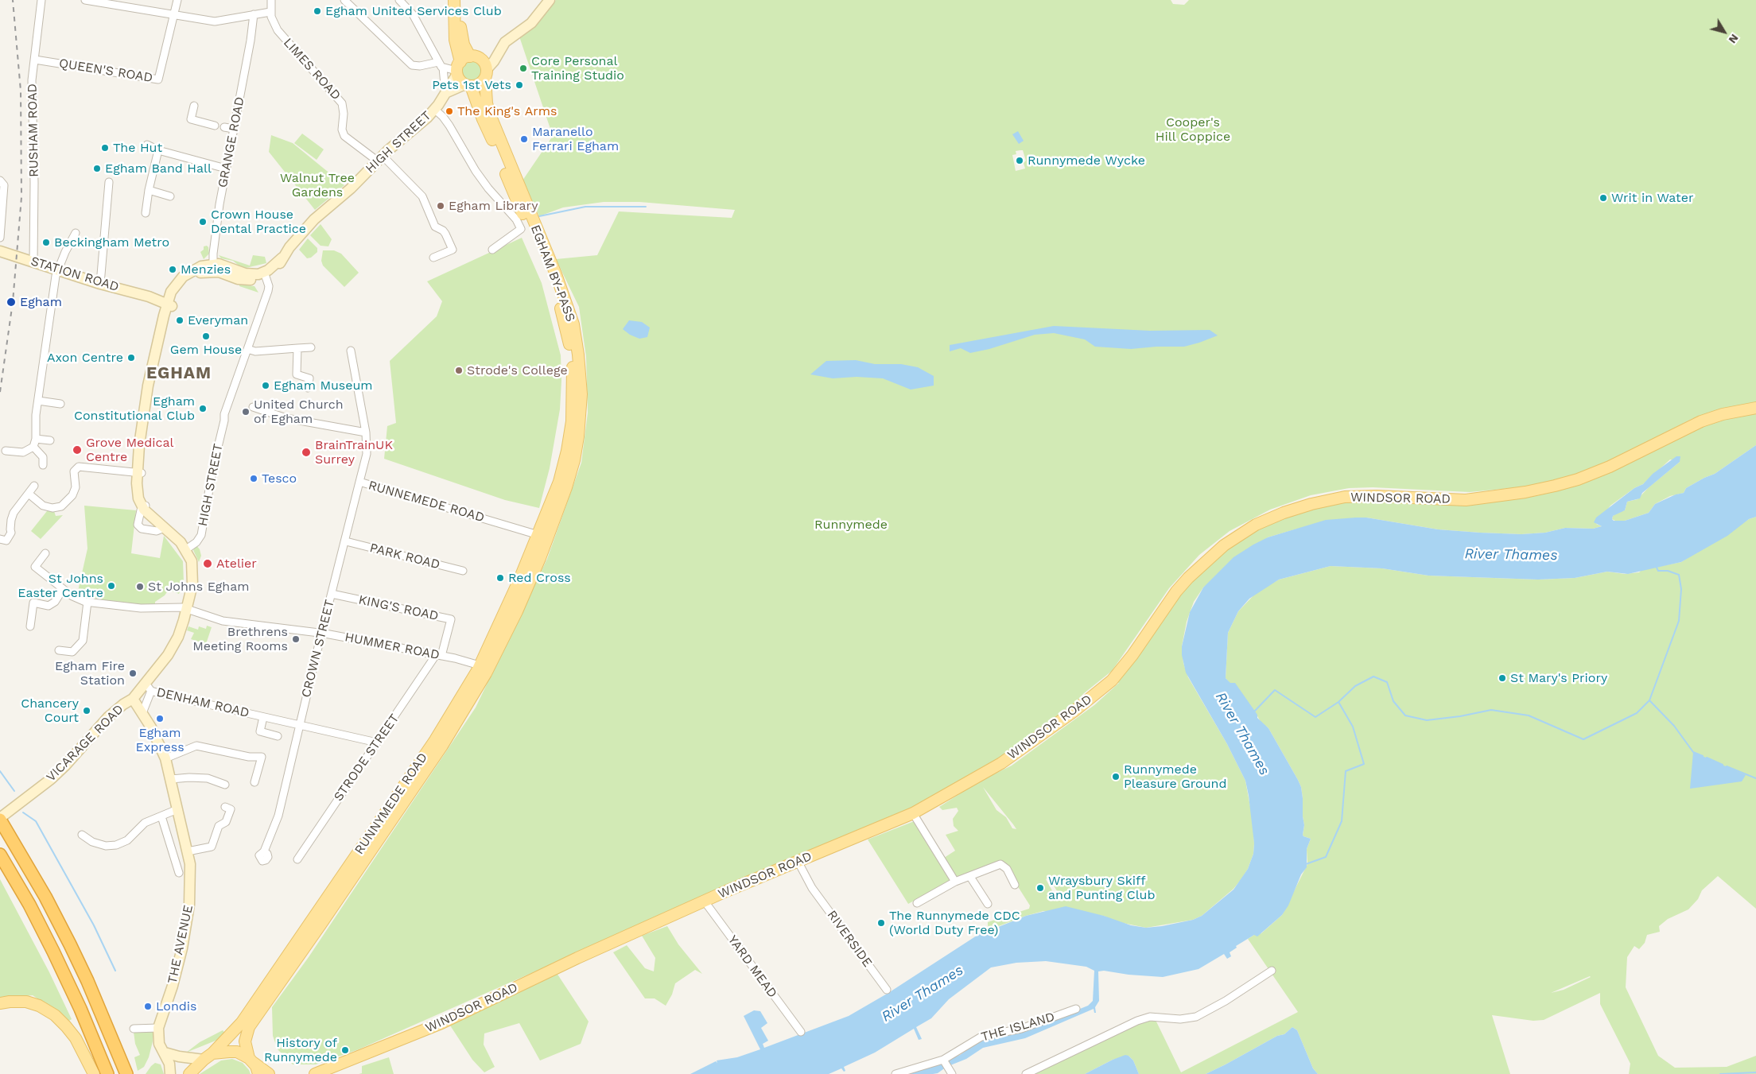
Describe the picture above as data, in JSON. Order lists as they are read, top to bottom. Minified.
{"streets":{"main road":["HIGH STREET","EGHAM BY-PASS","STATION ROAD","WINDSOR ROAD","VICARAGE ROAD","RUNNYMEDE ROAD","THE AVENUE"],"street":["LIMES ROAD","QUEEN'S ROAD","RUSHAM ROAD","GRANGE ROAD","RUNNEMEDE ROAD","PARK ROAD","KING'S ROAD","HUMMER ROAD","CROWN STREET","DENHAM ROAD","STRODE STREET","RIVERSIDE","YARD MEAD","THE ISLAND"]},"crossings":[["LIMES ROAD","HIGH STREET"],["QUEEN'S ROAD","RUSHAM ROAD"],["RUSHAM ROAD","STATION ROAD"],["HIGH STREET","EGHAM BY-PASS"],["EGHAM BY-PASS","RUNNEMEDE ROAD"],["EGHAM BY-PASS","RUNNYMEDE ROAD"],["WINDSOR ROAD","RIVERSIDE"],["WINDSOR ROAD","YARD MEAD"],["RUNNEMEDE ROAD","CROWN STREET"],["RUNNEMEDE ROAD","RUNNYMEDE ROAD"],["PARK ROAD","CROWN STREET"],["KING'S ROAD","HUMMER ROAD"],["KING'S ROAD","CROWN STREET"],["KING'S ROAD","STRODE STREET"],["HUMMER ROAD","CROWN STREET"],["HUMMER ROAD","STRODE STREET"],["HUMMER ROAD","RUNNYMEDE ROAD"],["CROWN STREET","DENHAM ROAD"],["DENHAM ROAD","STRODE STREET"]],"districts":["EGHAM"],"water":["River Thames"],"parks":["Cooper's Hill Coppice","Walnut Tree Gardens","Runnymede"],"places":["Egham United Services Club","Core Personal Training Studio","Pets 1st Vets","The King's Arms","Maranello Ferrari Egham","The Hut","Runnymede Wycke","Egham Band Hall","Writ in Water","Egham Library","Crown House Dental Practice","Beckingham Metro","Menzies","Egham","Everyman","Gem House","Axon Centre","Strode's College","Egham Museum","Egham Constitutional Club","United Church of Egham","Grove Medical Centre","BrainTrainUK Surrey","Tesco","Atelier","Red Cross","St Johns Easter Centre","St Johns Egham","Brethrens Meeting Rooms","Egham Fire Station","St Mary's Priory","Chancery Court","Egham Express","Runnymede Pleasure Ground","Wraysbury Skiff and Punting Club","The Runnymede CDC (World Duty Free)","Londis","History of Runnymede"],"north":"bottom right"}
